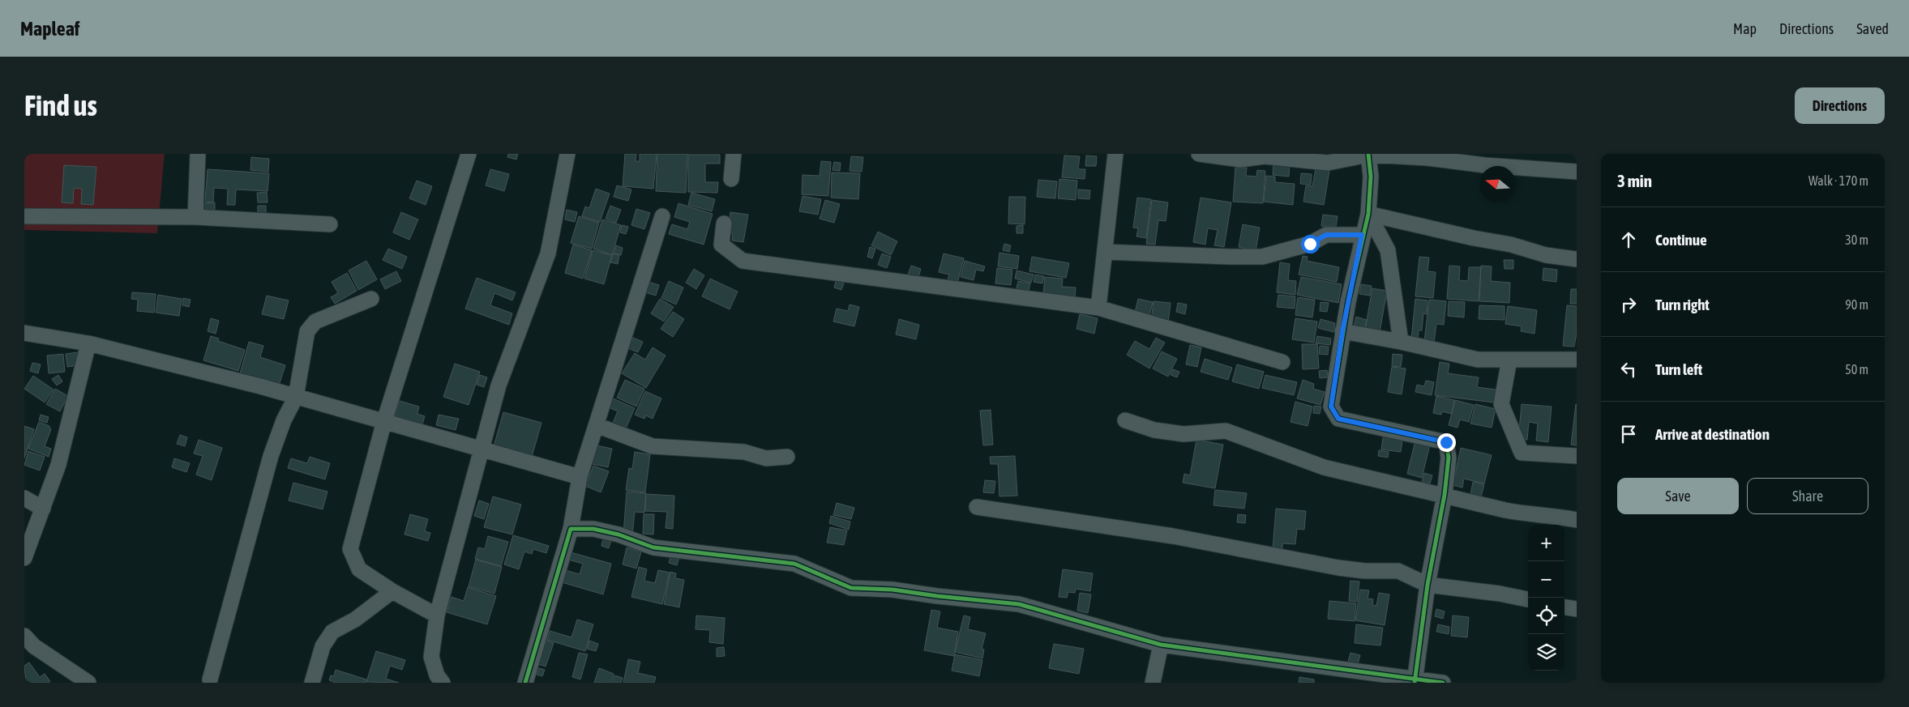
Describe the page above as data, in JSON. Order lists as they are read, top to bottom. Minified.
{"north":"left","page":{"header":"Mapleaf","nav":["Map","Directions","Saved"],"buttons":["Directions",["Save","Share"]],"title":"Find us","heading":["3 min","Walk · 170 m"],"list":[["Continue","30 m"],["Turn right","90 m"],["Turn left","50 m"],"Arrive at destination"],"map_buttons":["+","−"]}}
